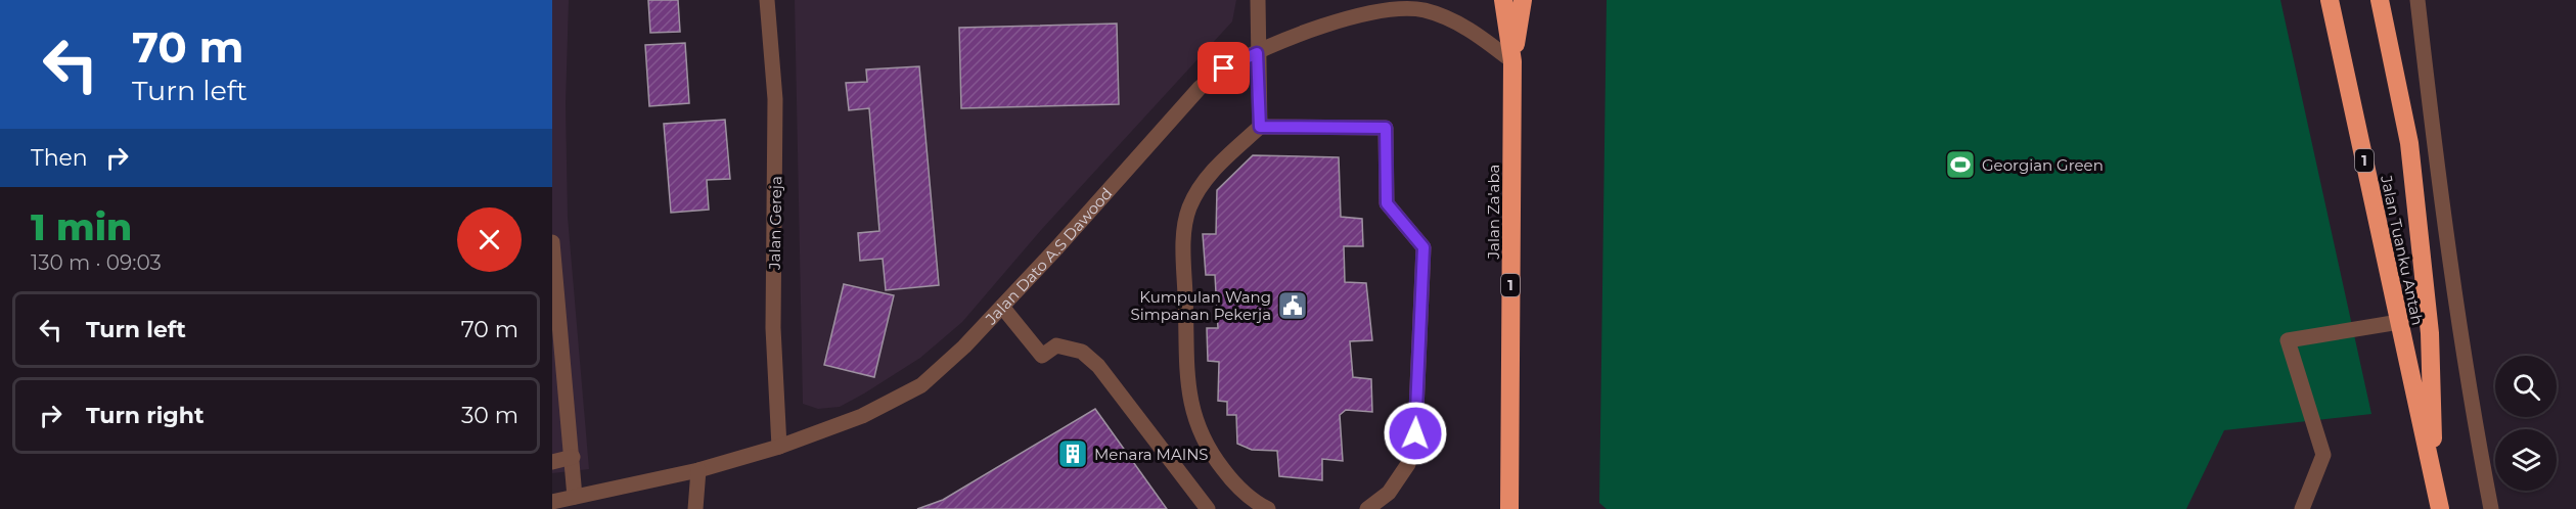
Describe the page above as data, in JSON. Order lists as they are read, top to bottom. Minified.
{"streets":{"highway":["1","Jalan Za'aba","Jalan Tuanku Antah"],"street":["Jalan Gereja","Jalan Dato A.S Dawood"]},"crossings":[["Jalan Za'aba","Jalan Dato A.S Dawood"],["Jalan Gereja","Jalan Dato A.S Dawood"]],"places":{"sports":["Georgian Green"],"public building":["Kumpulan Wang Simpanan Pekerja"],"building":["Menara MAINS"]},"page":{"turn":["70 m","Turn left"],"then":"Then","heading":["1 min","130 m · 09:03"],"list":[{"name":"Turn left","value":"70 m"},{"name":"Turn right","value":"30 m"}]}}
